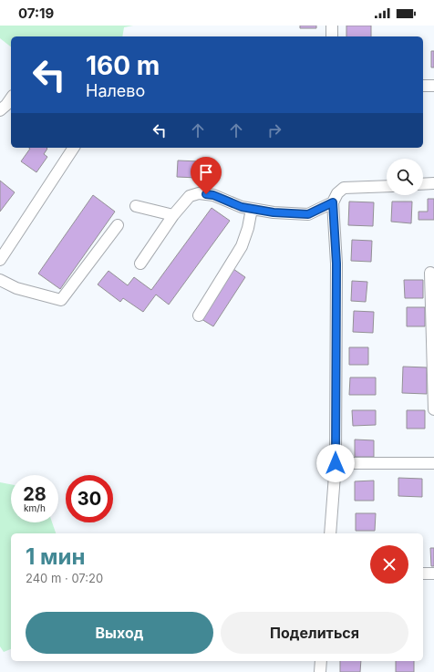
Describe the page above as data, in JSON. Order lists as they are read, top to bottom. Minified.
{"page":{"status":"07:19","turn":["160 m","Налево"],"speed":"28 km/h","limit":"30","heading":["1 мин","240 m · 07:20"],"buttons":["Выход","Поделиться"]}}
